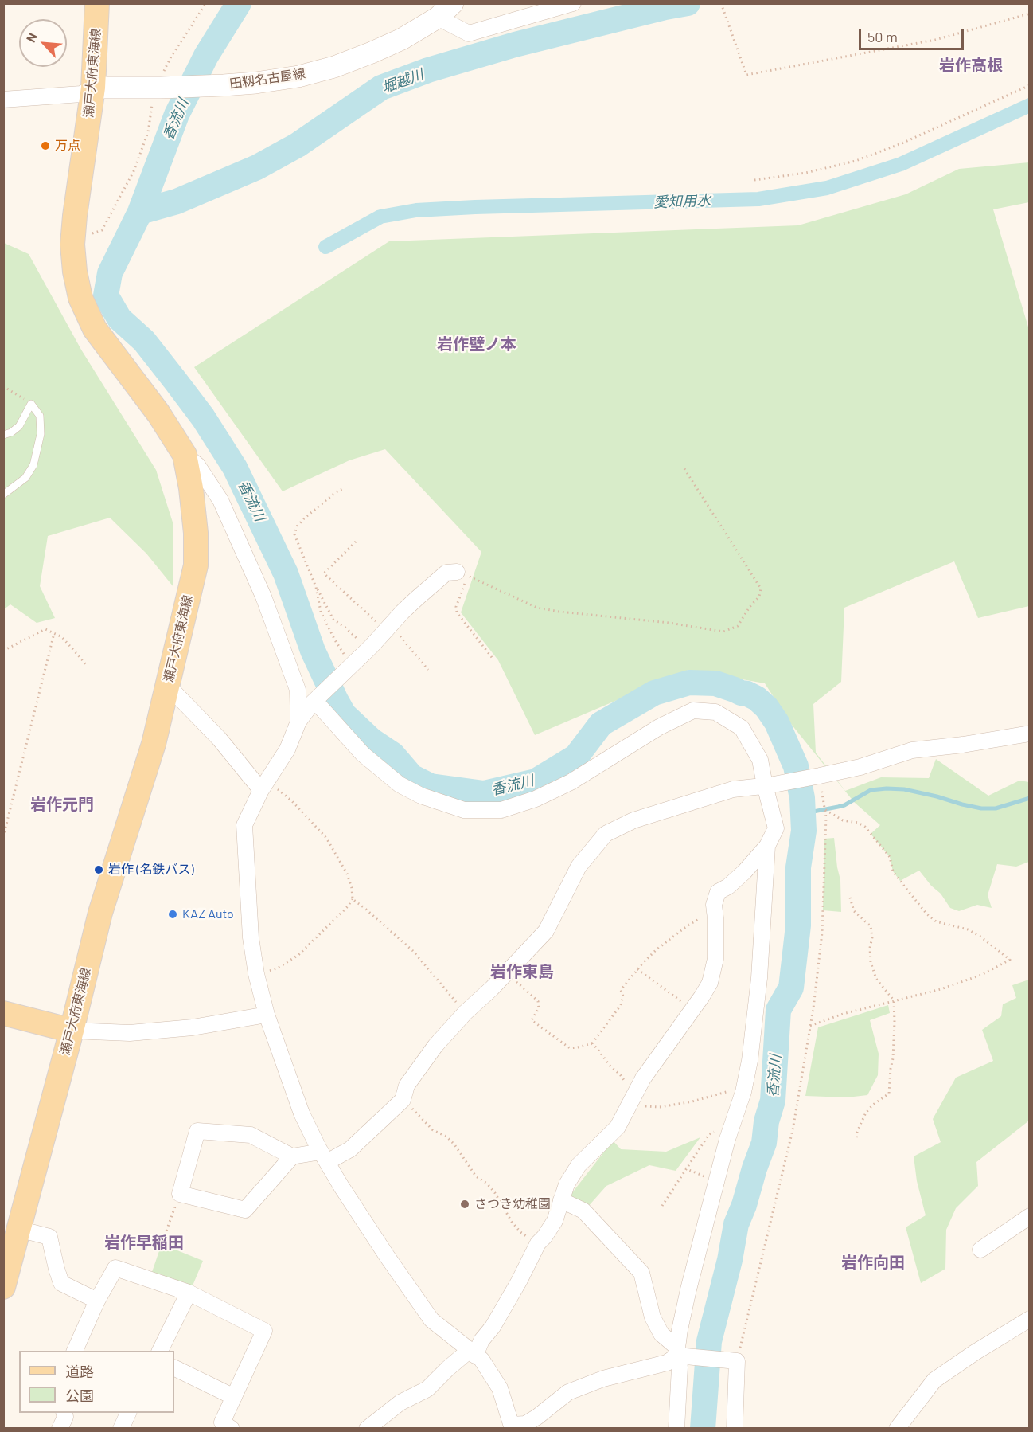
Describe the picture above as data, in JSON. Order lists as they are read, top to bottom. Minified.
{"streets":{"main road":["瀬戸大府東海線","田籾名古屋線"]},"crossings":[["瀬戸大府東海線","田籾名古屋線"]],"districts":["岩作高根","岩作壁ノ本","岩作元門","岩作東島","岩作早稲田","岩作向田"],"water":["堀越川","香流川","愛知用水"],"places":["万点","岩作 (名鉄バス)","KAZ Auto","さつき幼稚園"],"legend":["道路","公園"],"scale_bar":"50 m","north":"top left"}
